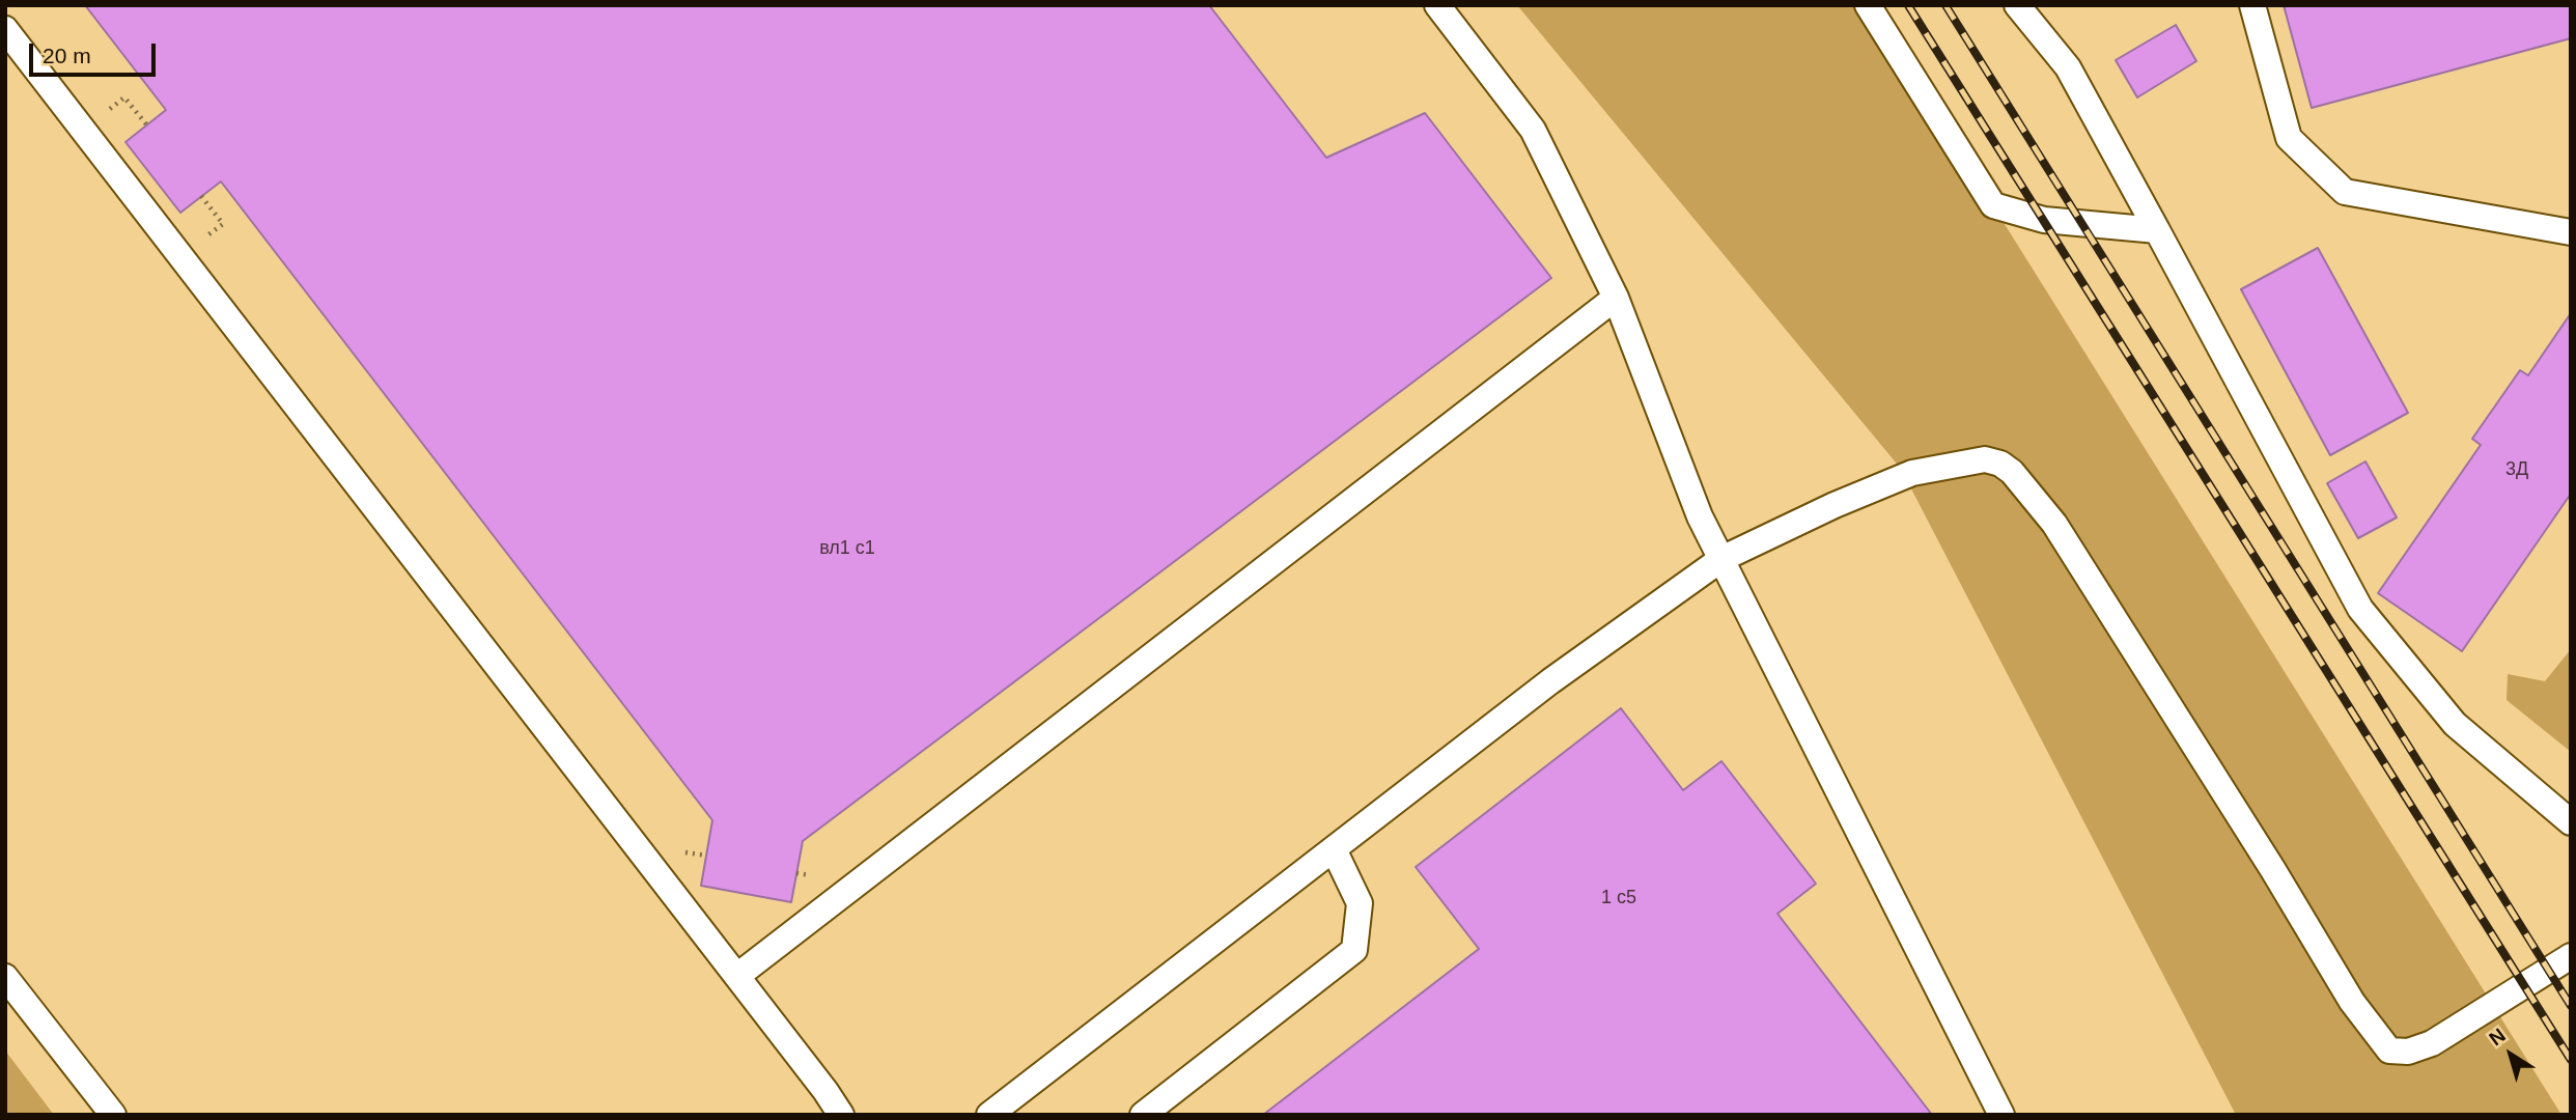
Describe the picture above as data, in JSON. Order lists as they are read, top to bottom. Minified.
{"house_numbers":["3Д","вл1 с1","1 с5"],"scale_bar":"20 m","north":"top left"}
